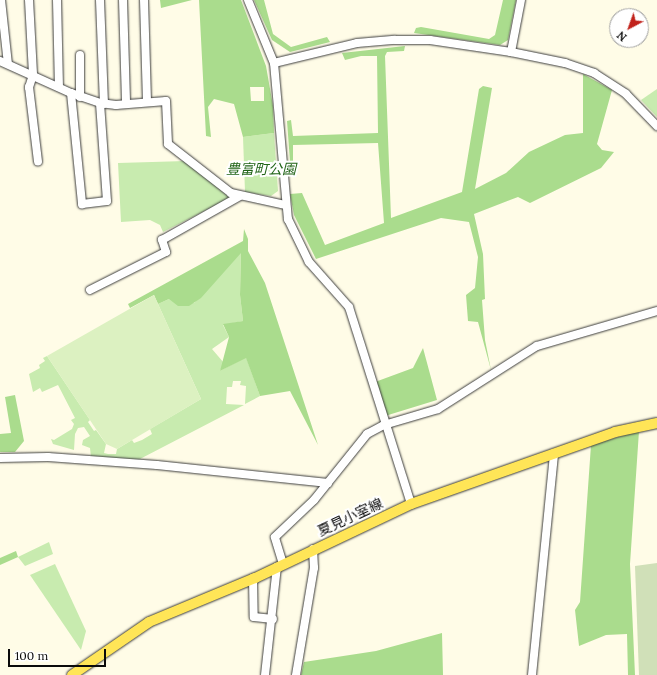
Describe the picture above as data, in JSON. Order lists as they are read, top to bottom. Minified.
{"streets":{"main road":["夏見小室線"]},"parks":["豊富町公園"],"scale_bar":"100 m","north":"bottom left"}
